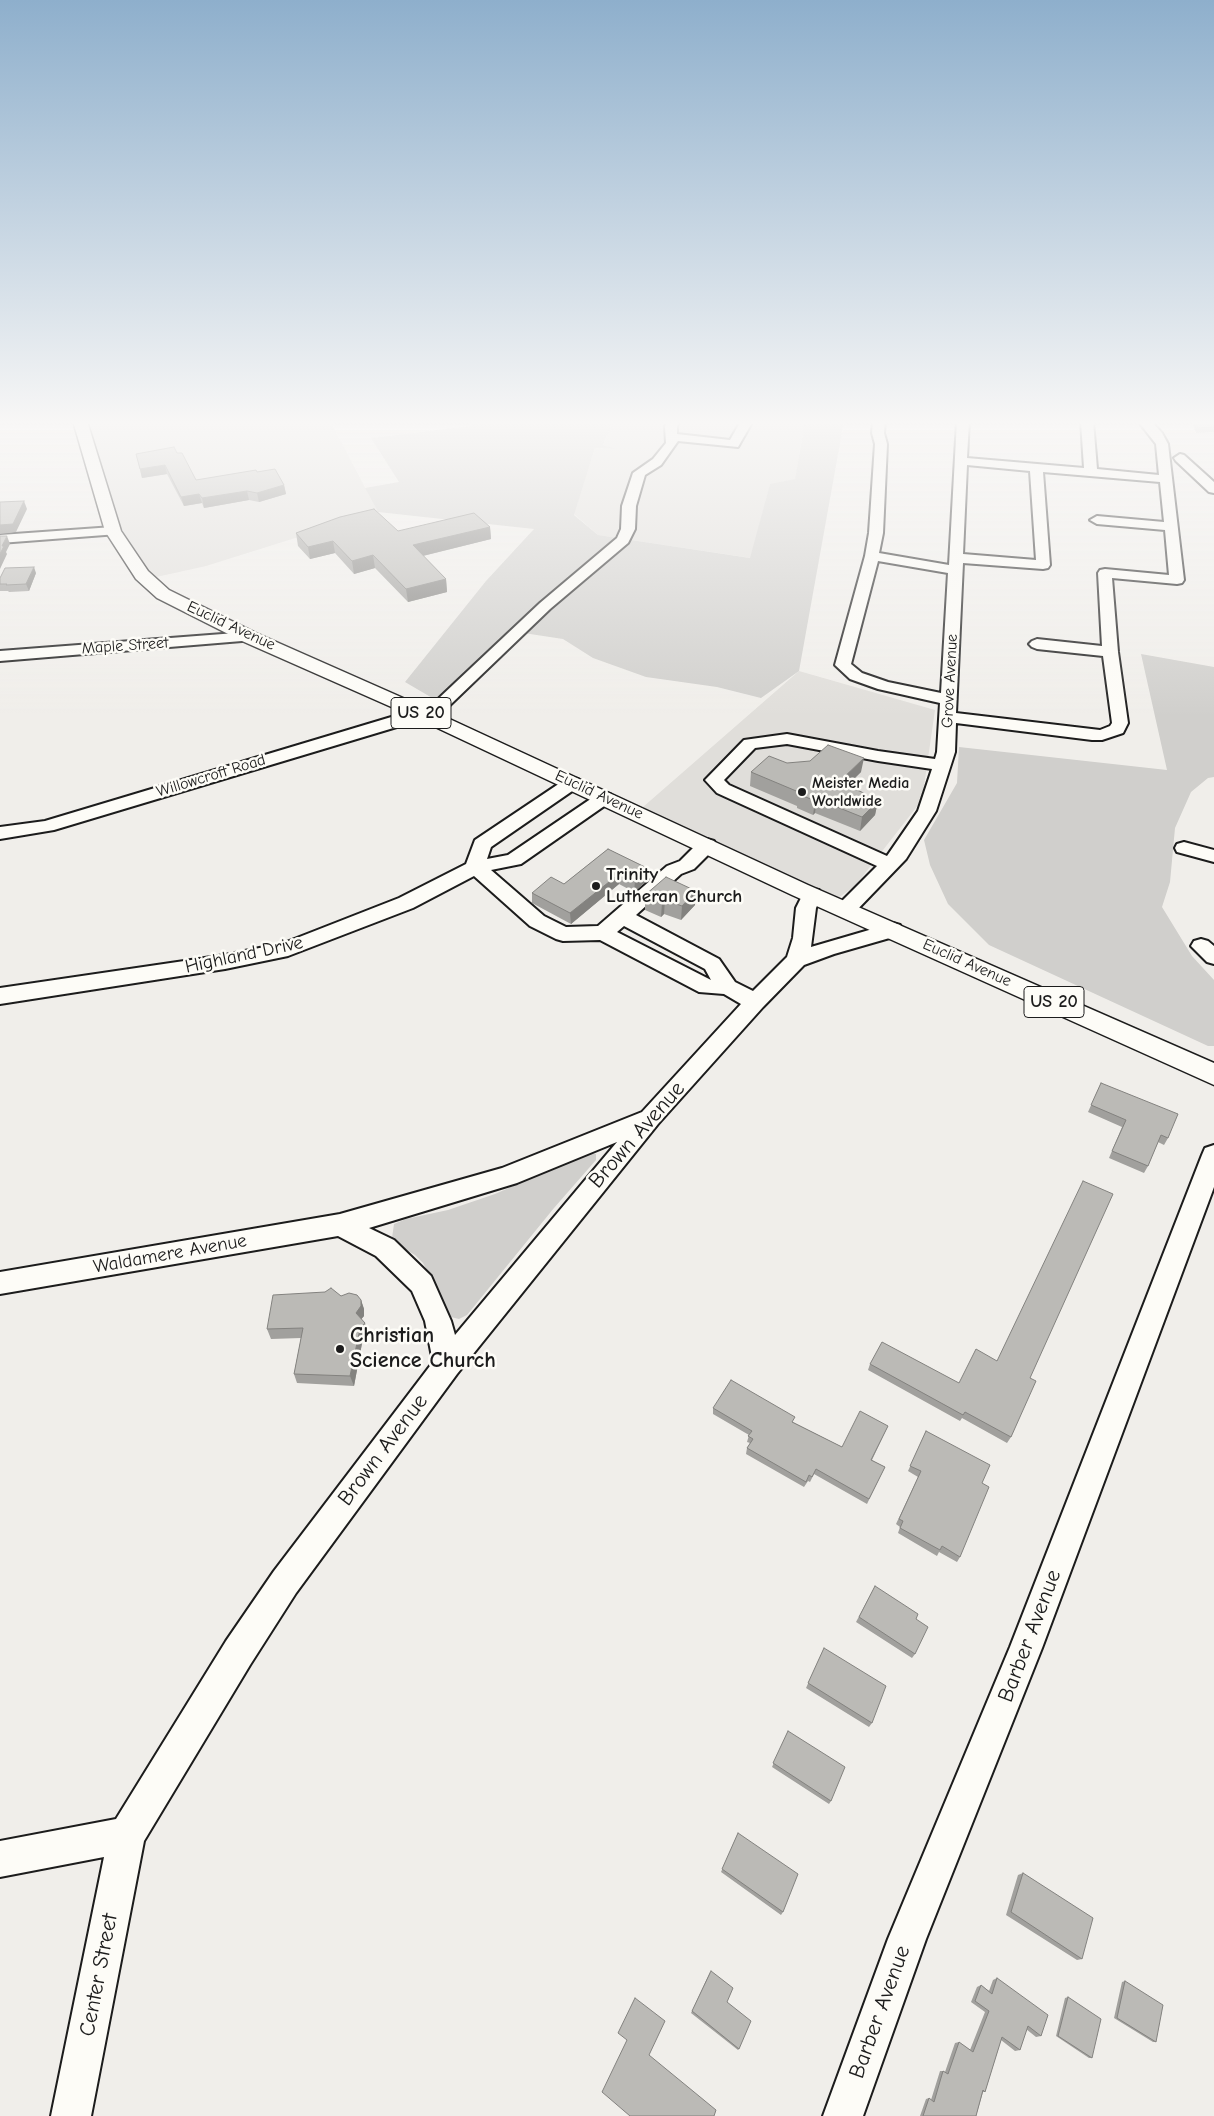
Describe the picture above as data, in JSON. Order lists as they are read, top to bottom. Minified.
{"streets":{"main road":["Euclid Avenue","US 20"],"street":["Maple Street","Grove Avenue","Willowcroft Road","Highland Drive","Brown Avenue","Waldamere Avenue","Barber Avenue","Center Street"]},"crossings":[["Euclid Avenue","Maple Street"],["Euclid Avenue","Grove Avenue"],["Euclid Avenue","Willowcroft Road"],["Euclid Avenue","Highland Drive"],["Euclid Avenue","Brown Avenue"],["Brown Avenue","Waldamere Avenue"],["Brown Avenue","Center Street"]],"places":["Meister Media Worldwide","Trinity Lutheran Church","Christian Science Church"]}
